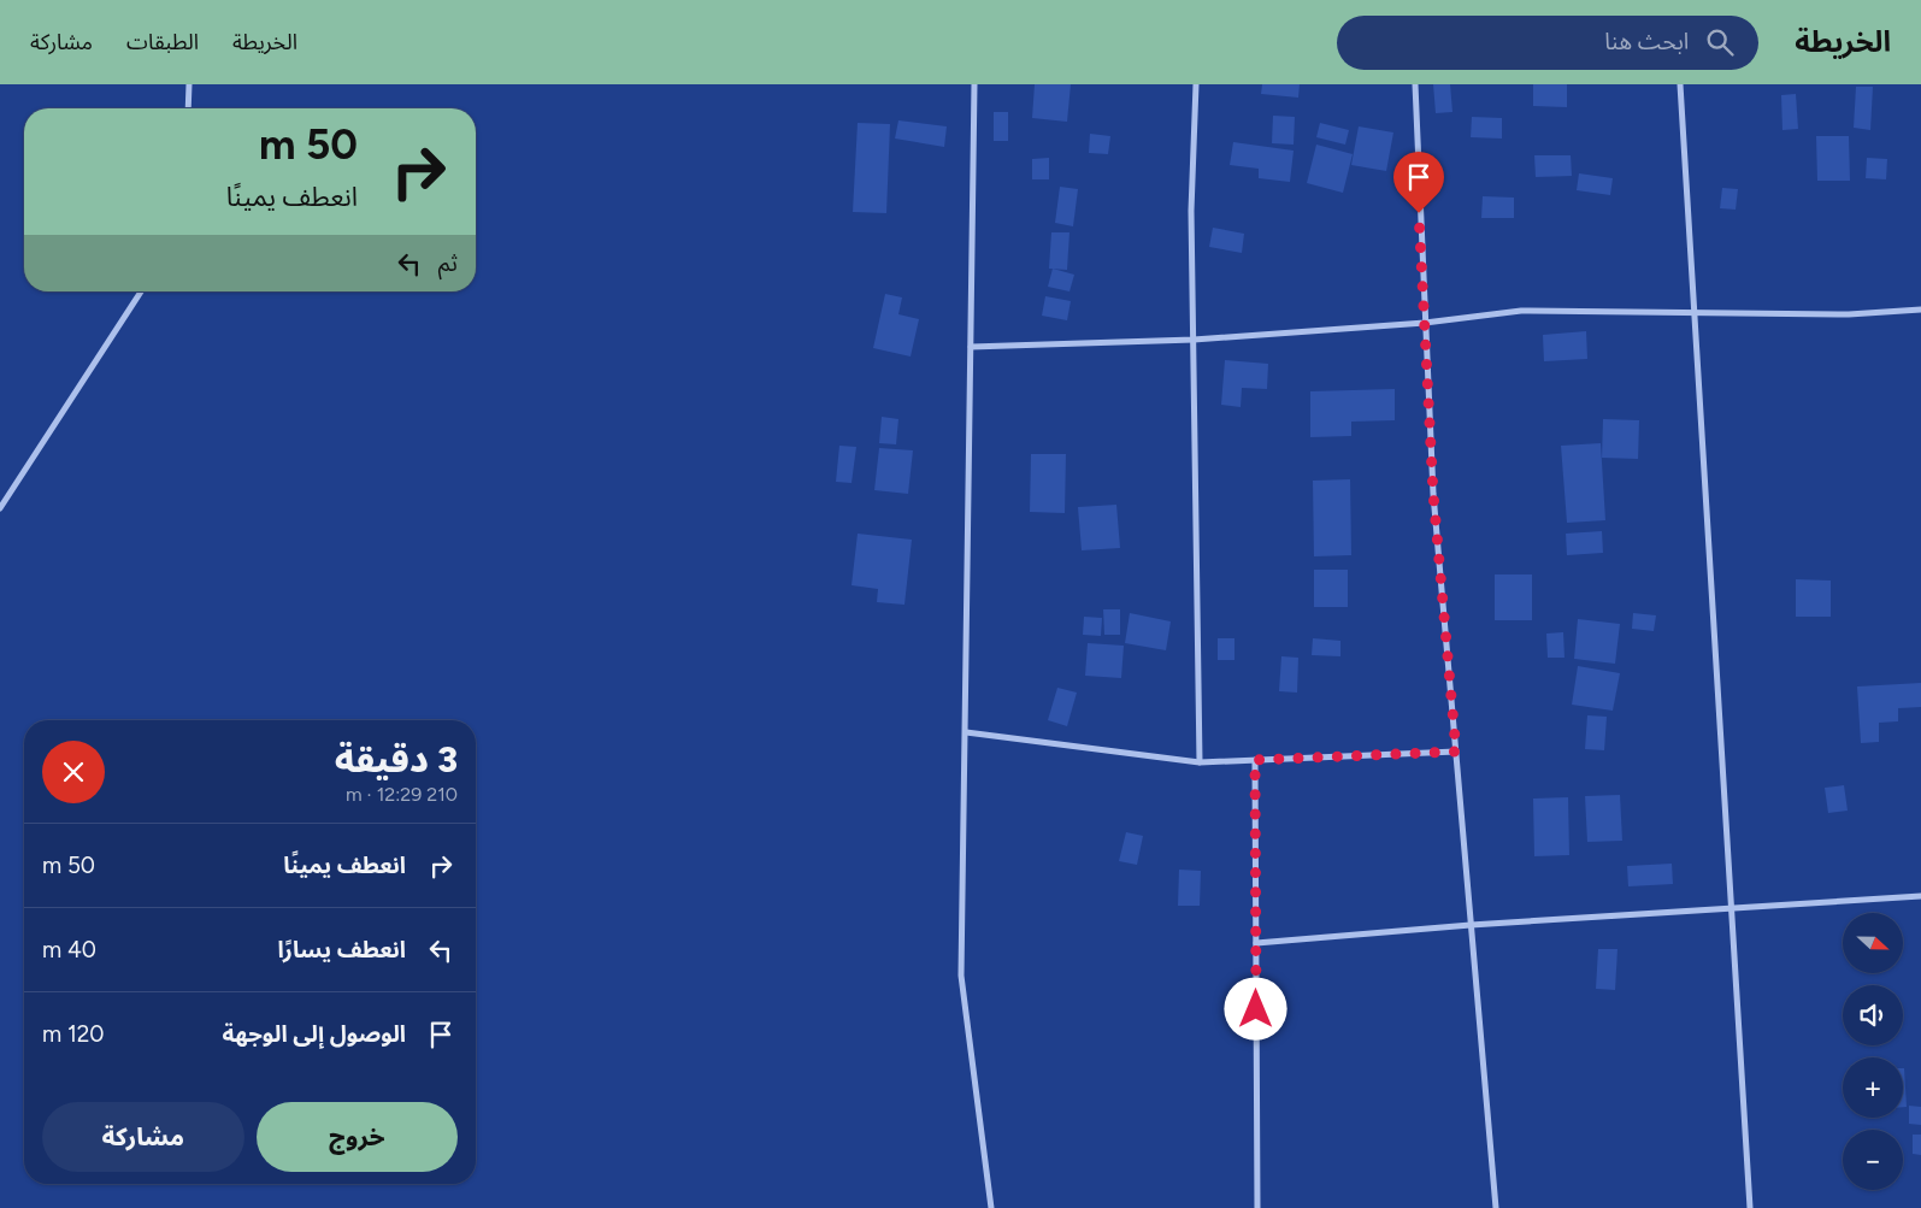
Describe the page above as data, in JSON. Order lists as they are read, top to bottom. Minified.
{"north":"right","page":{"header":"الخريطة","search":"ابحث هنا","nav":["الخريطة","الطبقات","مشاركة"],"turn":["50 m","انعطف يمينًا"],"then":"ثم","heading":["3 دقيقة","210 m · 12:29"],"list":[{"name":"انعطف يمينًا","value":"50 m"},{"name":"انعطف يسارًا","value":"40 m"},{"name":"الوصول إلى الوجهة","value":"120 m"}],"map_buttons":["+","−"],"buttons":["خروج","مشاركة"]}}
